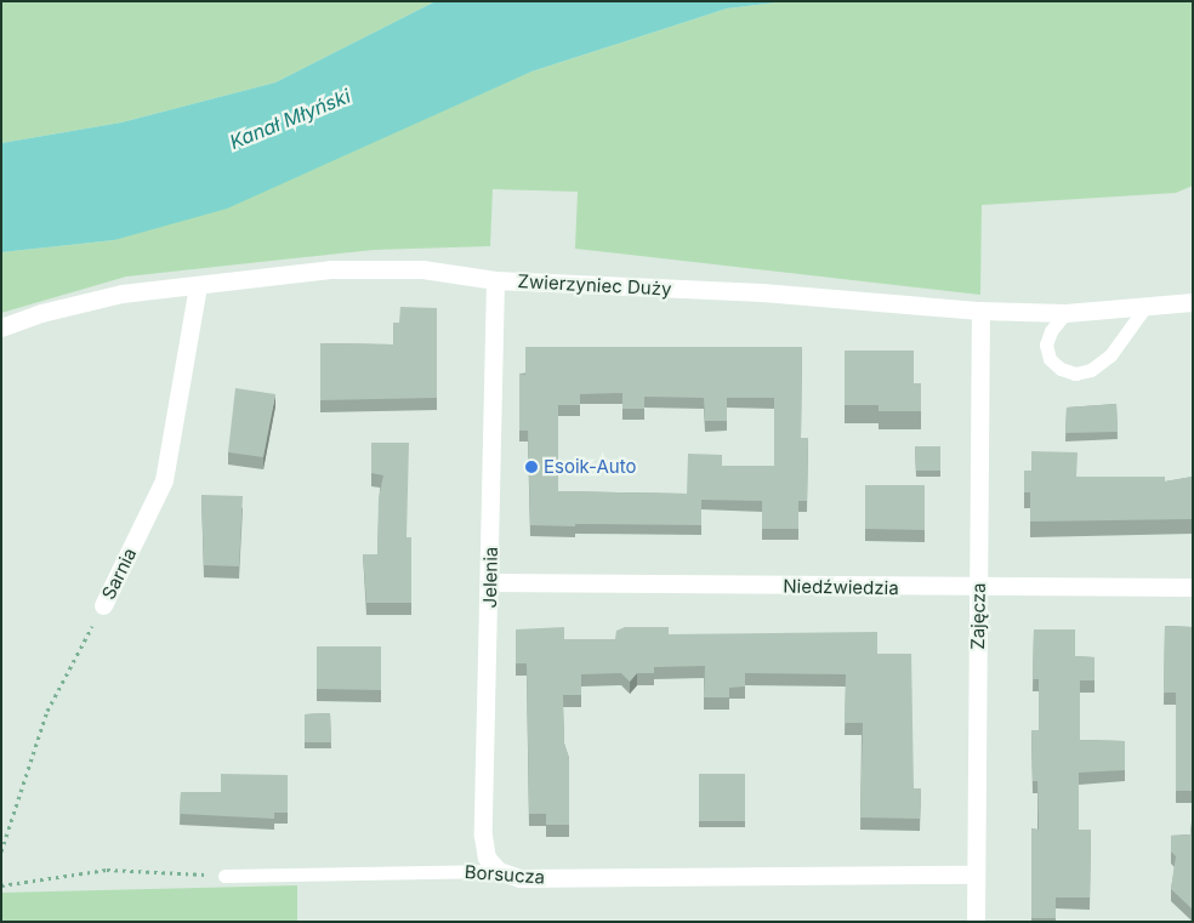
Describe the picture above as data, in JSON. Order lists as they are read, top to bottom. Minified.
{"streets":{"street":["Zwierzyniec Duży","Sarnia","Jelenia","Niedźwiedzia","Zajęcza","Borsucza"]},"crossings":[["Zwierzyniec Duży","Sarnia"],["Zwierzyniec Duży","Jelenia"],["Zwierzyniec Duży","Zajęcza"],["Jelenia","Niedźwiedzia"],["Jelenia","Borsucza"],["Niedźwiedzia","Zajęcza"],["Zajęcza","Borsucza"]],"water":["Kanał Młyński"],"places":["Esoik-Auto"]}
